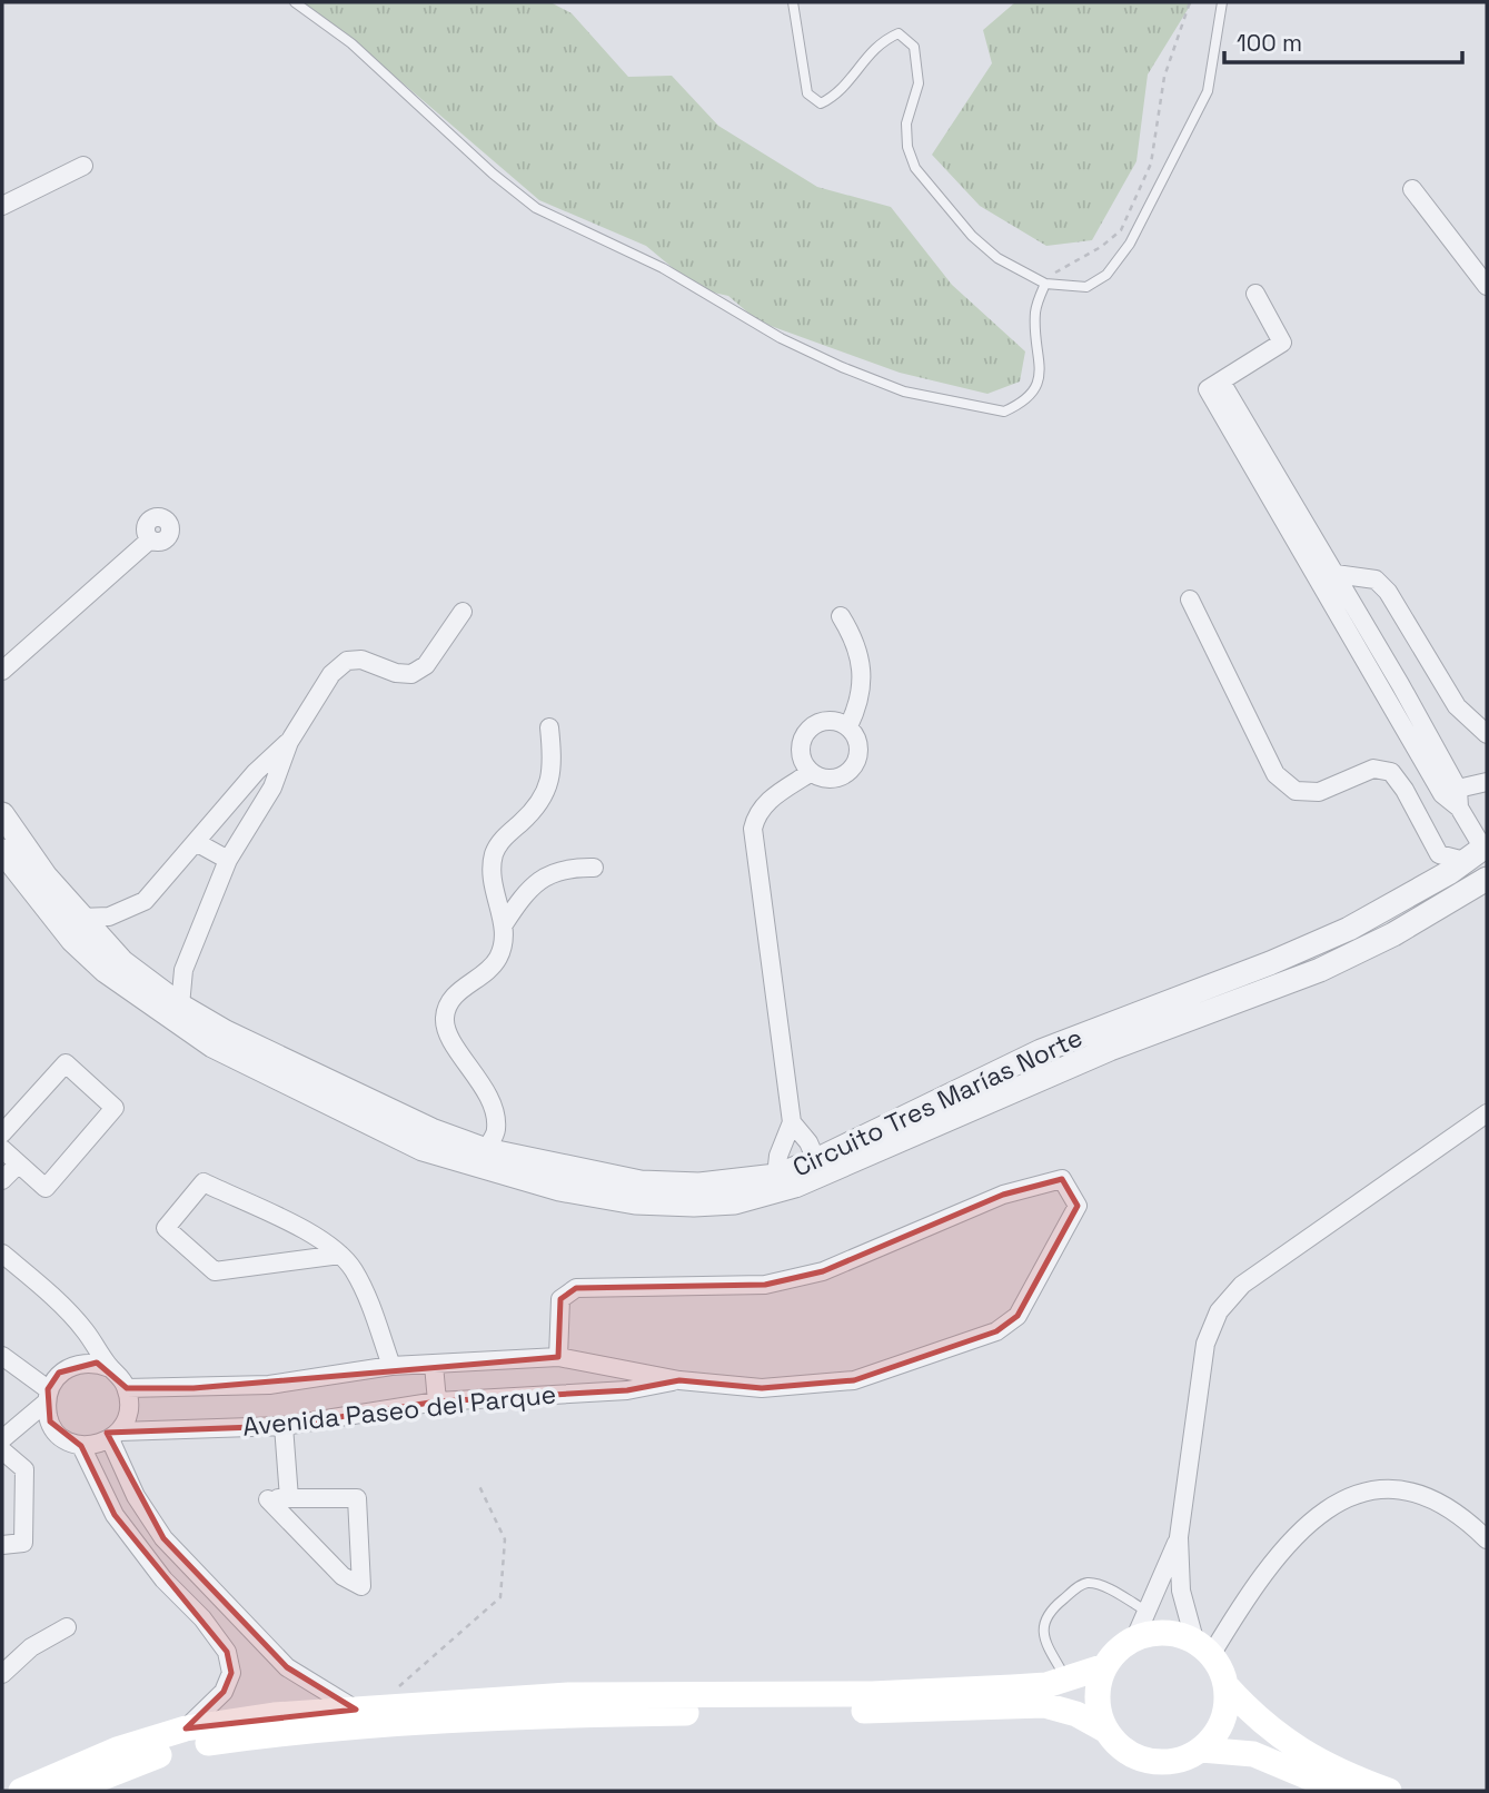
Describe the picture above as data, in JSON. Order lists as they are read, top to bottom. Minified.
{"streets":{"street":["Circuito Tres Marías Norte","Avenida Paseo del Parque"]},"scale_bar":"100 m"}
